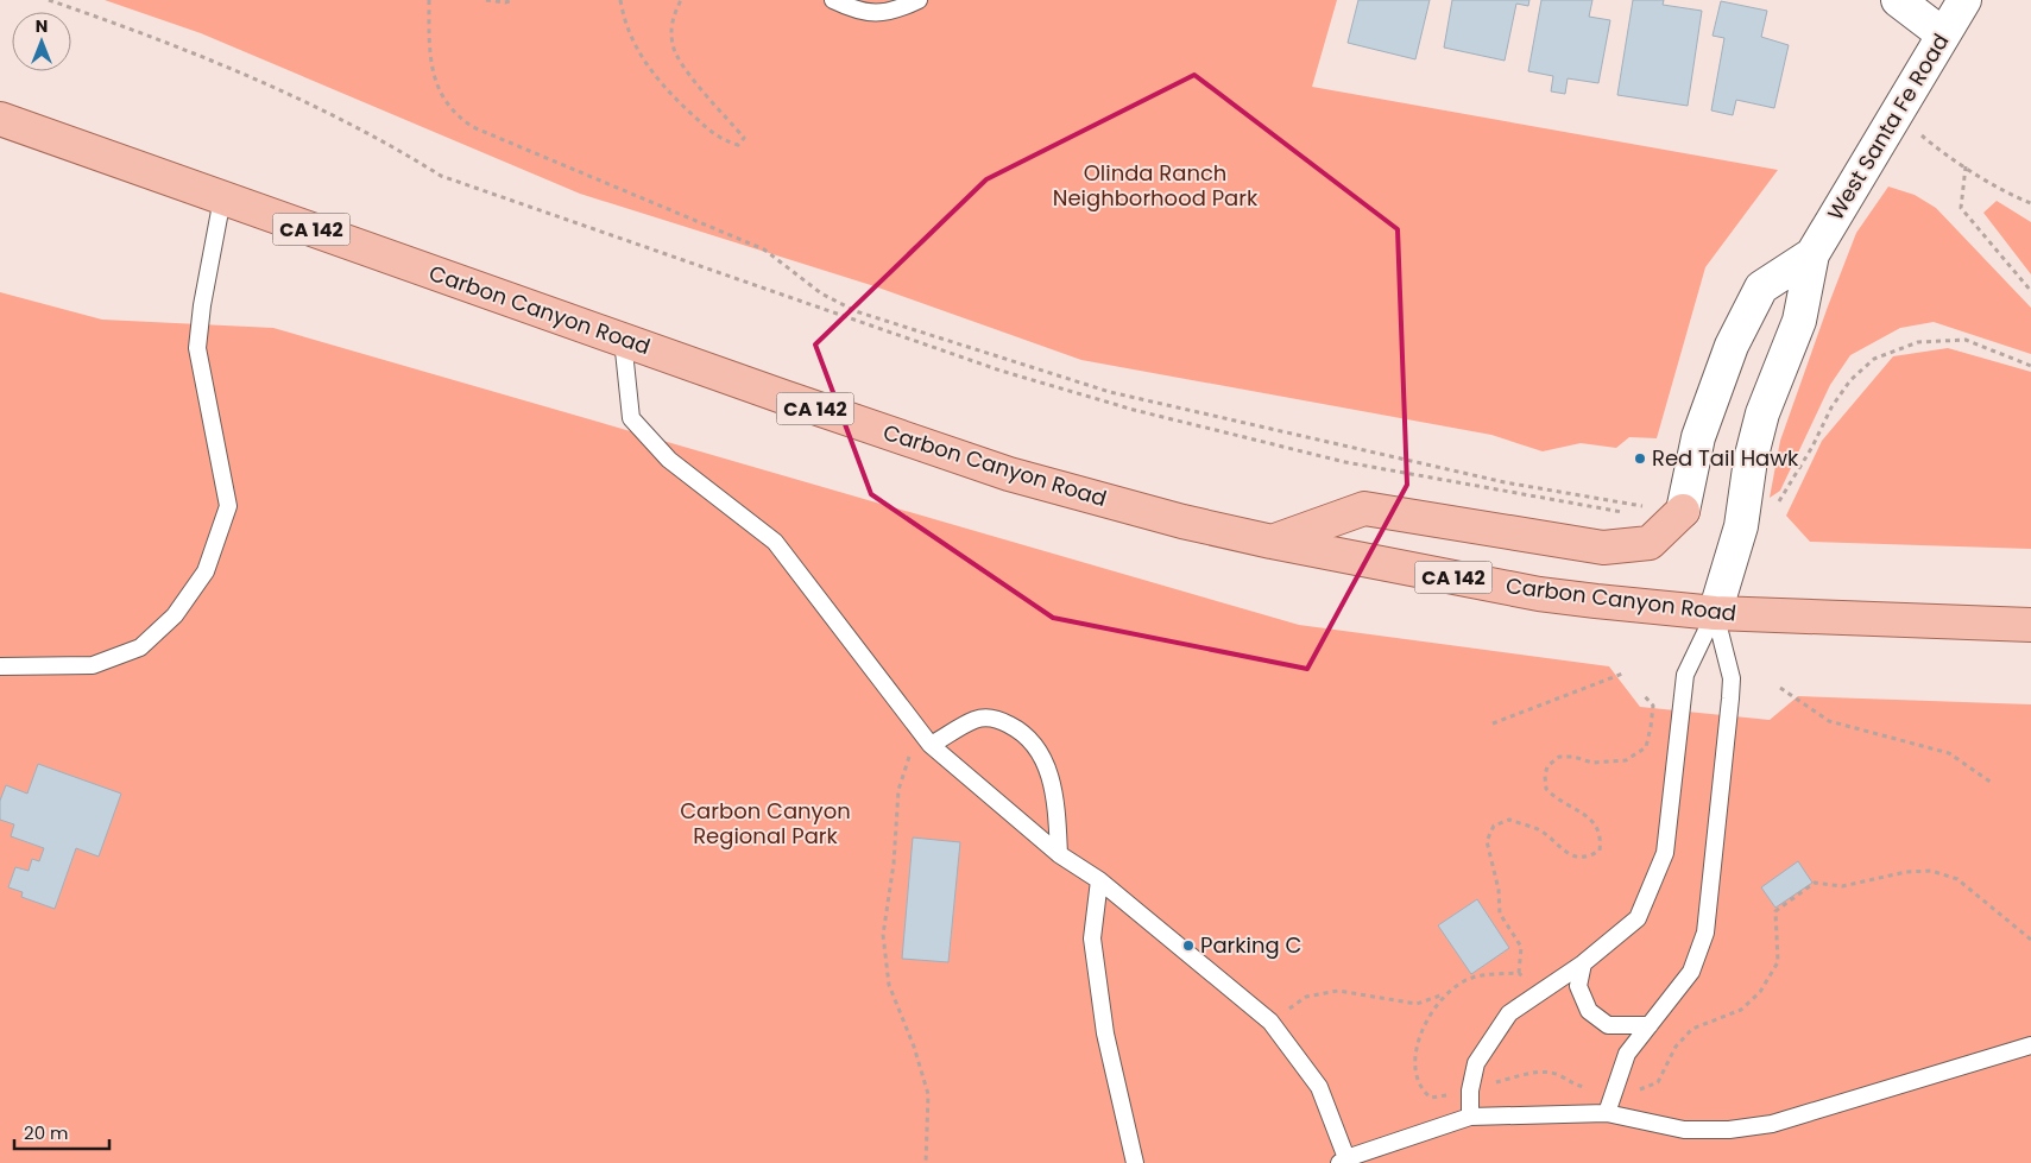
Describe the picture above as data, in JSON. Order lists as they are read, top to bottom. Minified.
{"streets":{"main road":["CA 142","Carbon Canyon Road"],"street":["West Santa Fe Road"]},"crossings":[["West Santa Fe Road","Carbon Canyon Road"]],"parks":["Olinda Ranch Neighborhood Park","Carbon Canyon Regional Park"],"places":["Red Tail Hawk","Parking C"],"scale_bar":"20 m","north":"top"}
